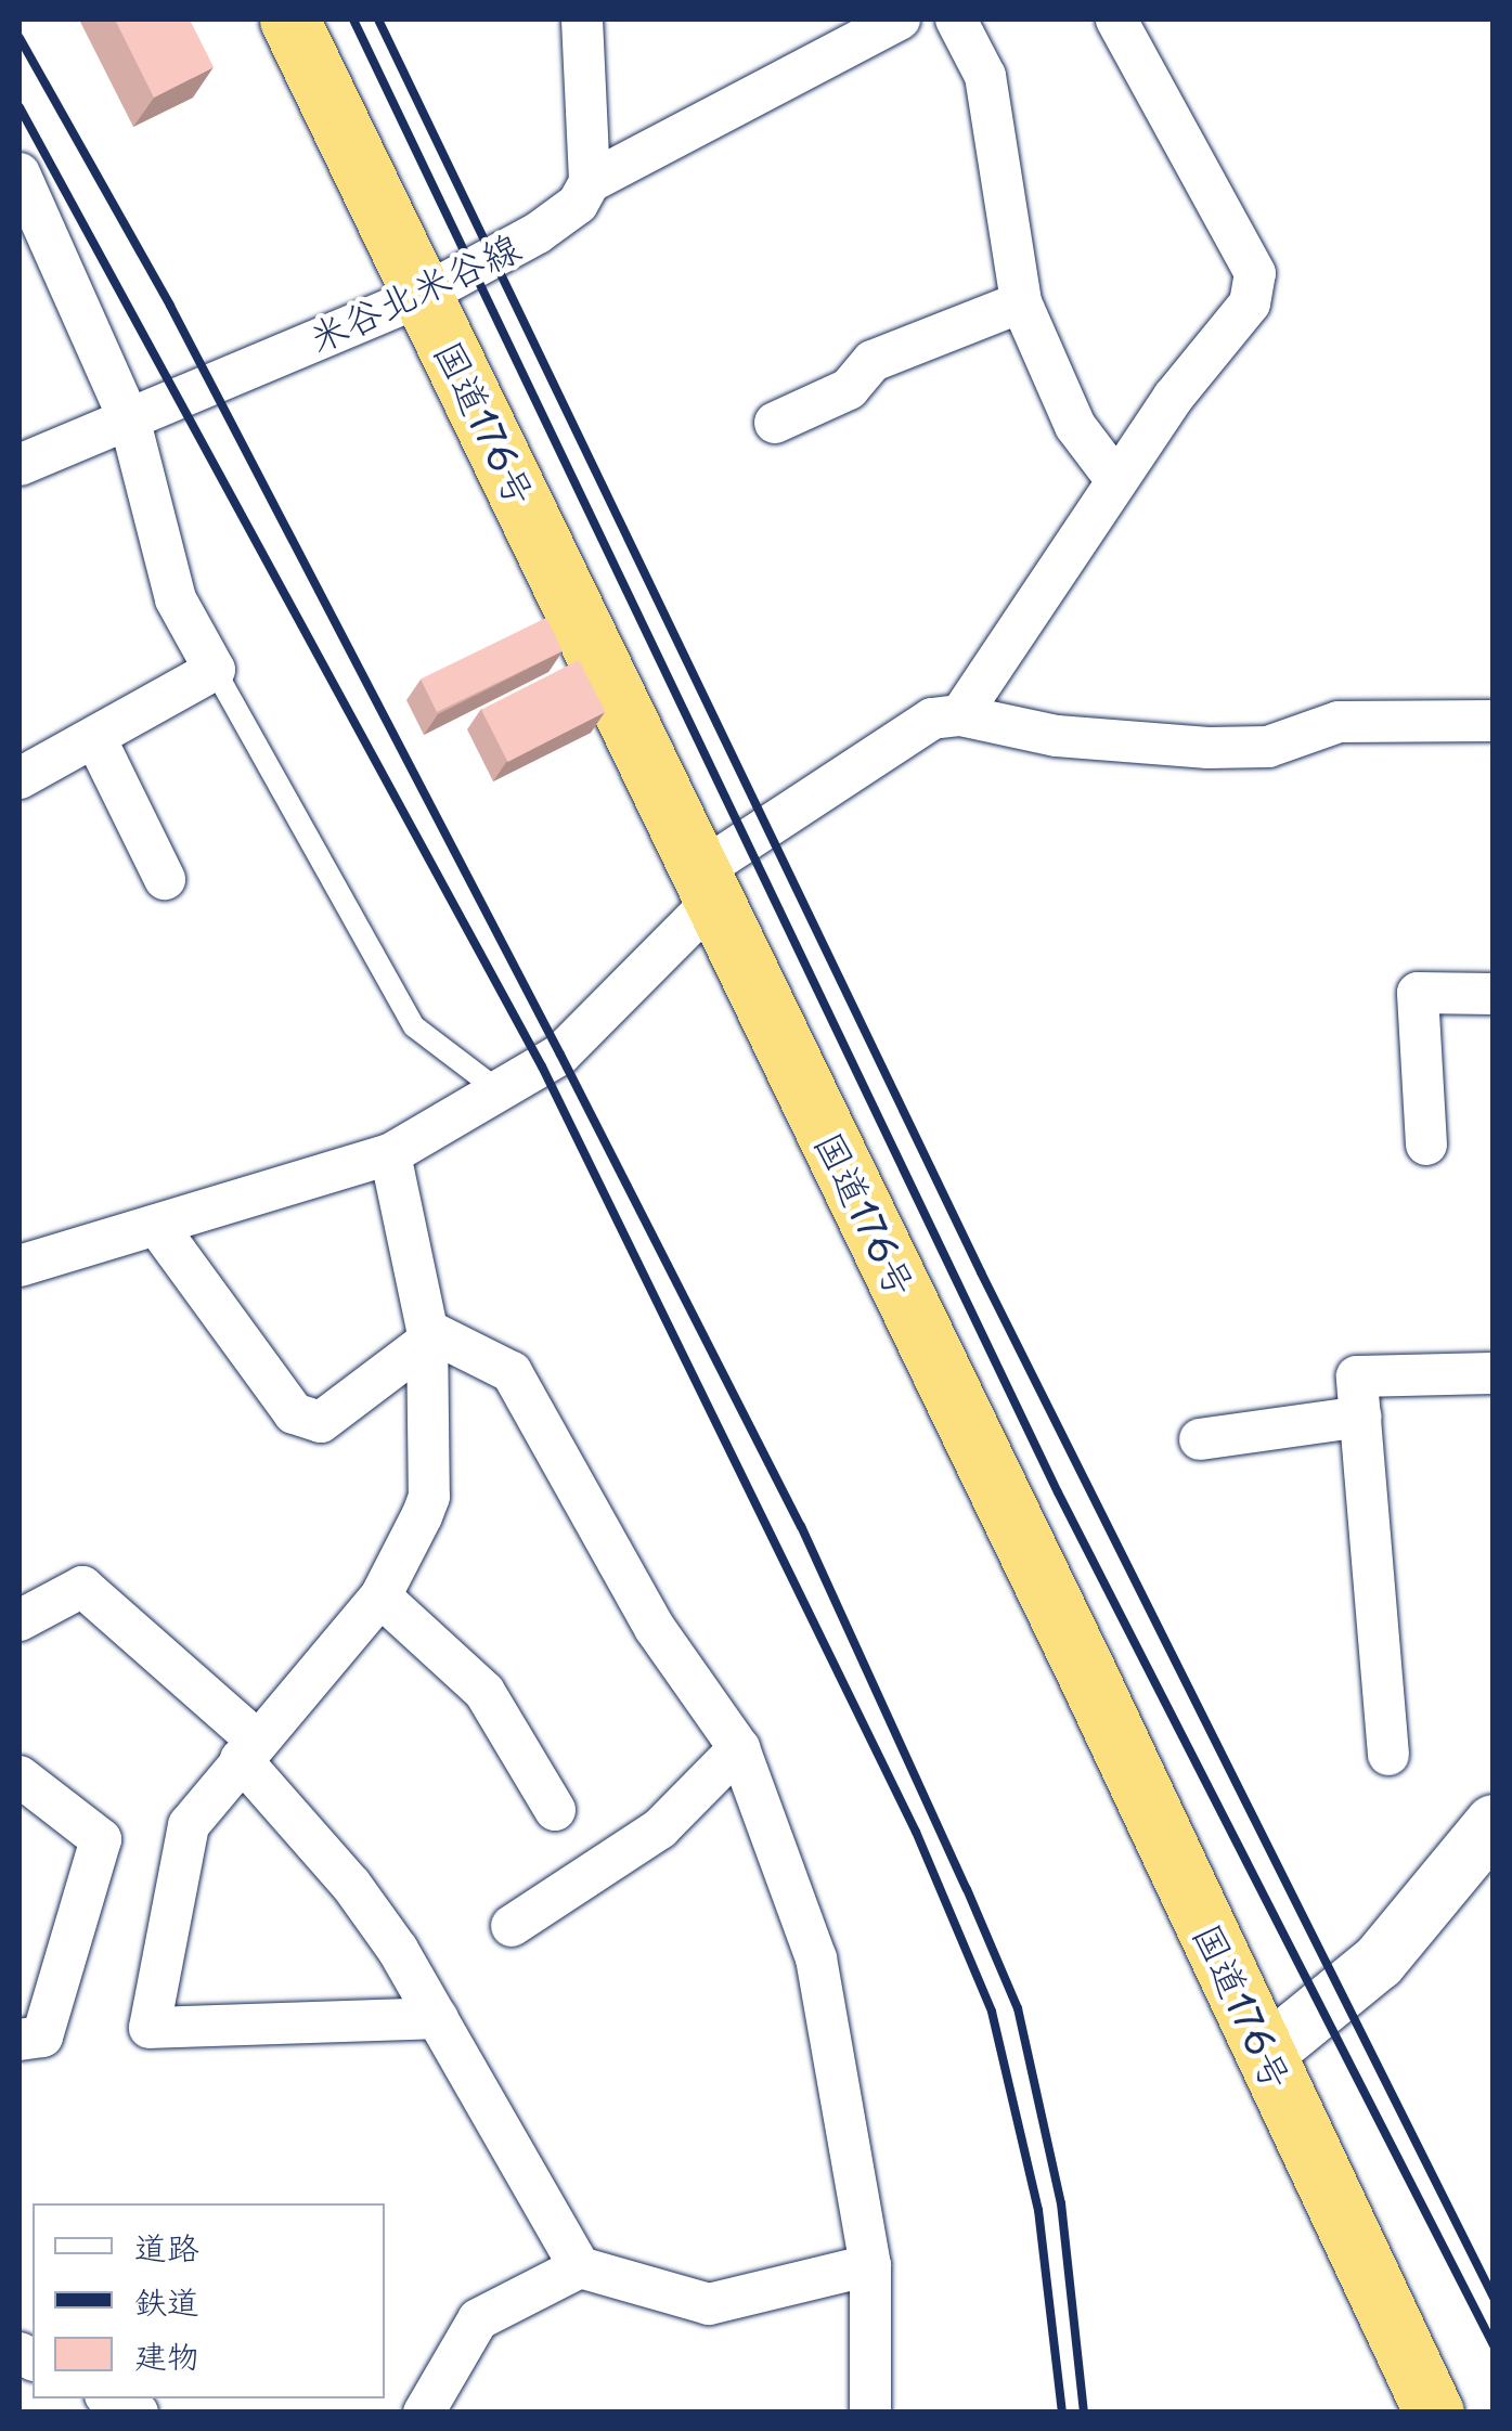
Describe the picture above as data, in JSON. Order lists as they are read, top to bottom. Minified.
{"streets":{"highway":["国道176号"],"street":["米谷北米谷線"]},"crossings":[["米谷北米谷線","国道176号"]],"legend":["道路","鉄道","建物"]}
